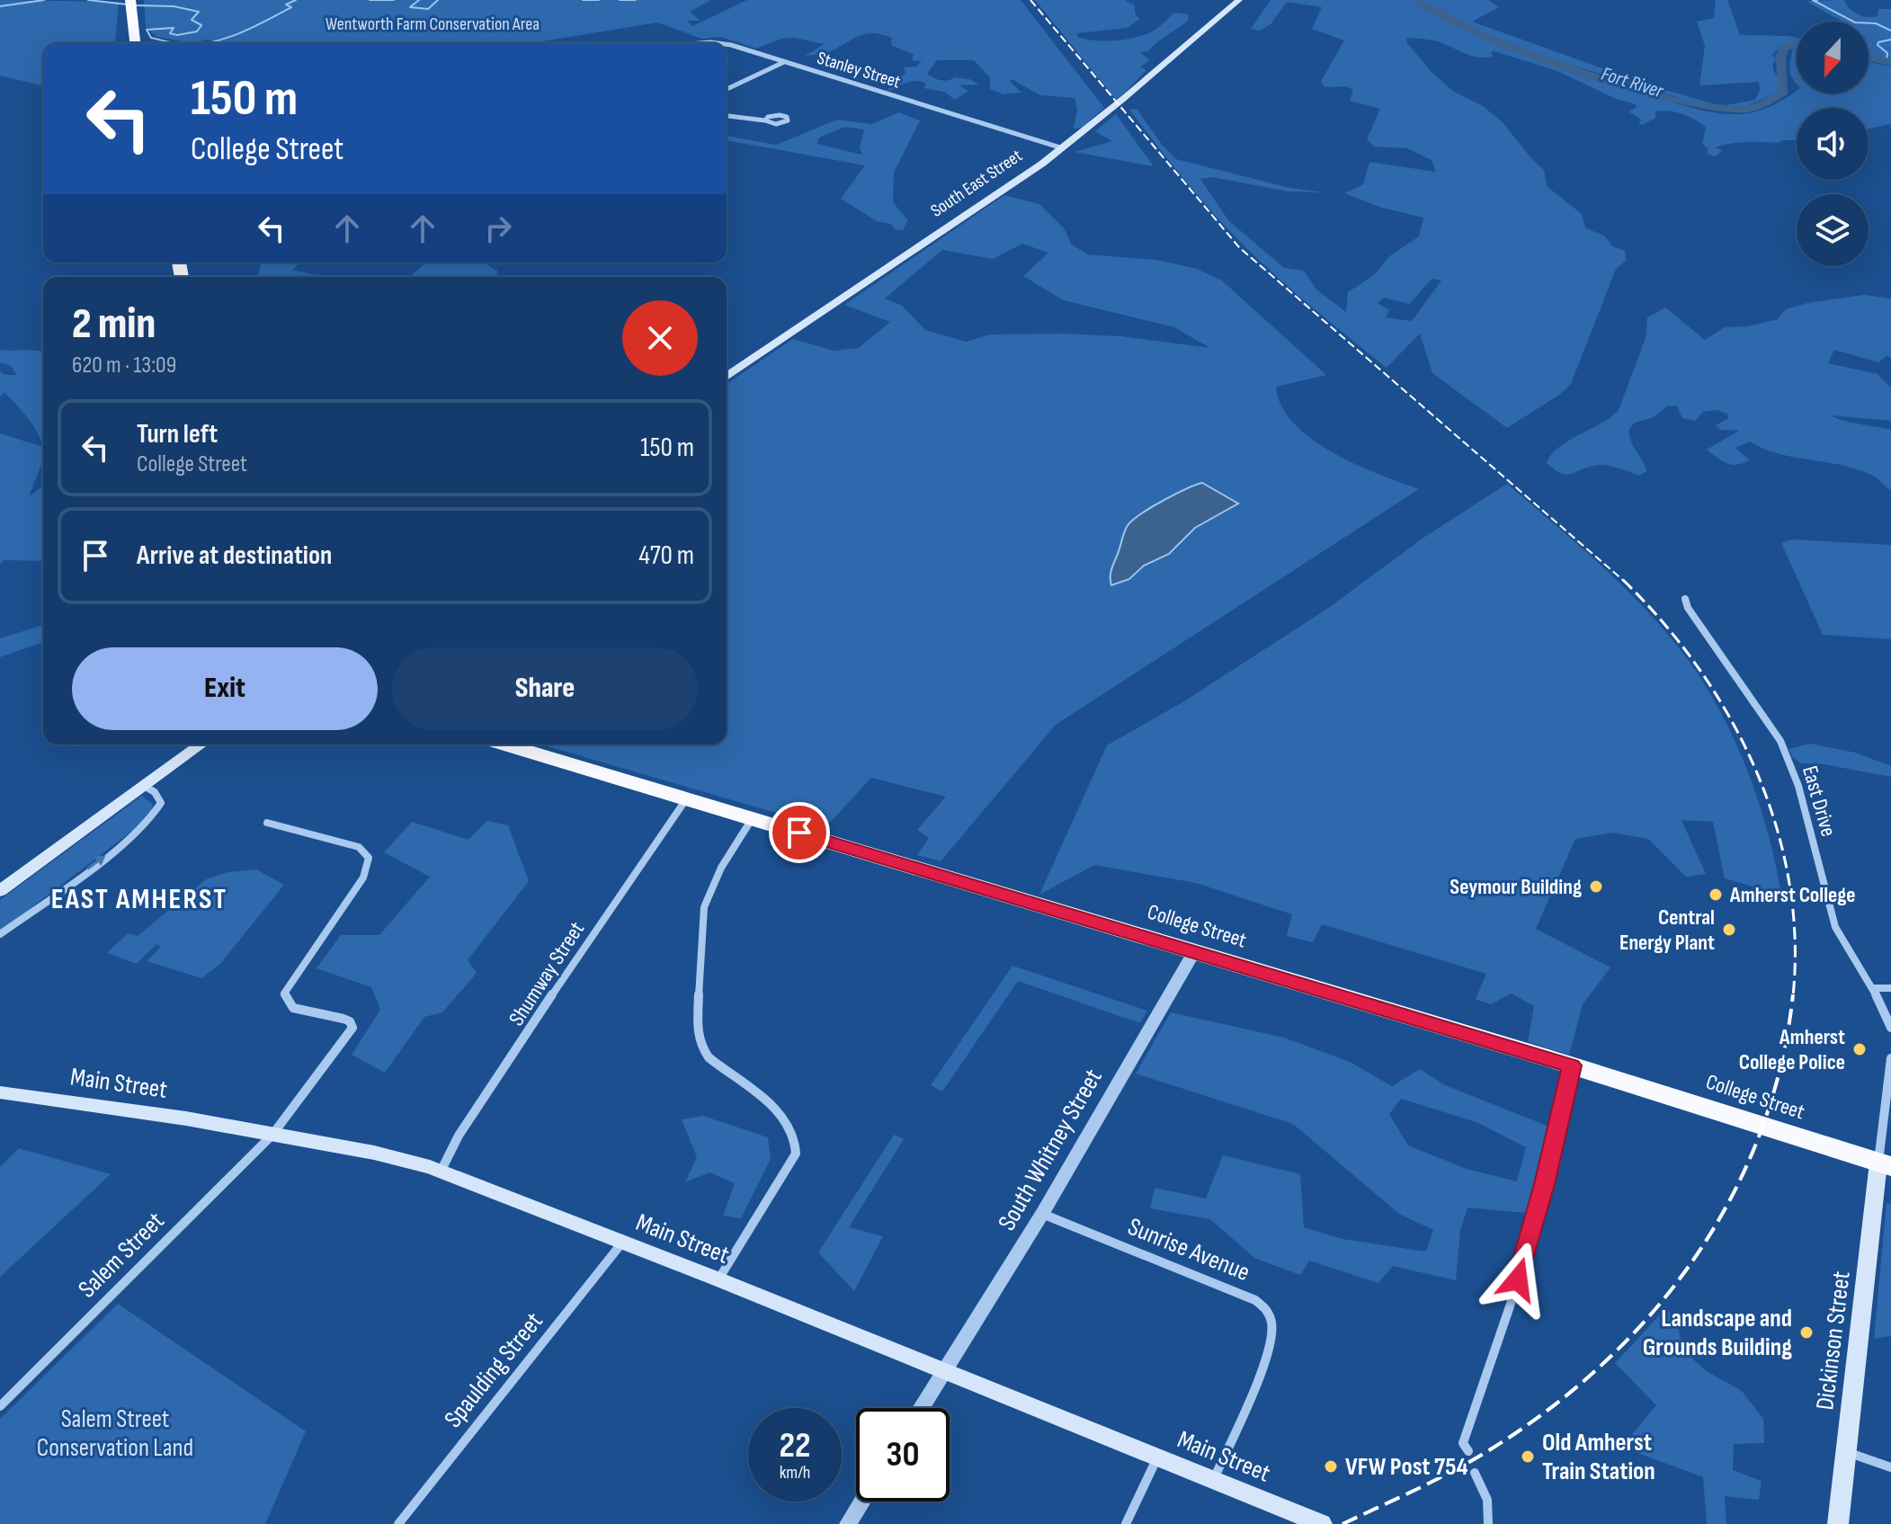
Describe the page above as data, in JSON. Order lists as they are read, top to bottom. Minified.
{"streets":{"highway":["College Street"],"main road":["South East Street","Main Street","Dickinson Street"],"street":["Stanley Street","East Drive","Shumway Street","South Whitney Street","Sunrise Avenue","Salem Street","Spaulding Street"]},"crossings":[["Stanley Street","South East Street"],["College Street","Shumway Street"],["College Street","South Whitney Street"],["College Street","Dickinson Street"],["Shumway Street","Main Street"],["Main Street","South Whitney Street"],["Main Street","Sunrise Avenue"],["Main Street","Salem Street"],["Main Street","Spaulding Street"],["South Whitney Street","Sunrise Avenue"]],"districts":["EAST AMHERST"],"water":["Fort River"],"parks":["Wentworth Farm Conservation Area","Salem Street Conservation Land"],"places":["Seymour Building","Amherst College","Central Energy Plant","Amherst College Police","Landscape and Grounds Building","Old Amherst Train Station","VFW Post 754"],"north":"bottom","page":{"turn":["150 m","College Street"],"heading":["2 min","620 m · 13:09"],"list":[{"name":"Turn left","note":"College Street","value":"150 m"},{"name":"Arrive at destination","value":"470 m"}],"buttons":["Exit","Share"],"speed":"22 km/h","limit":"30"}}
